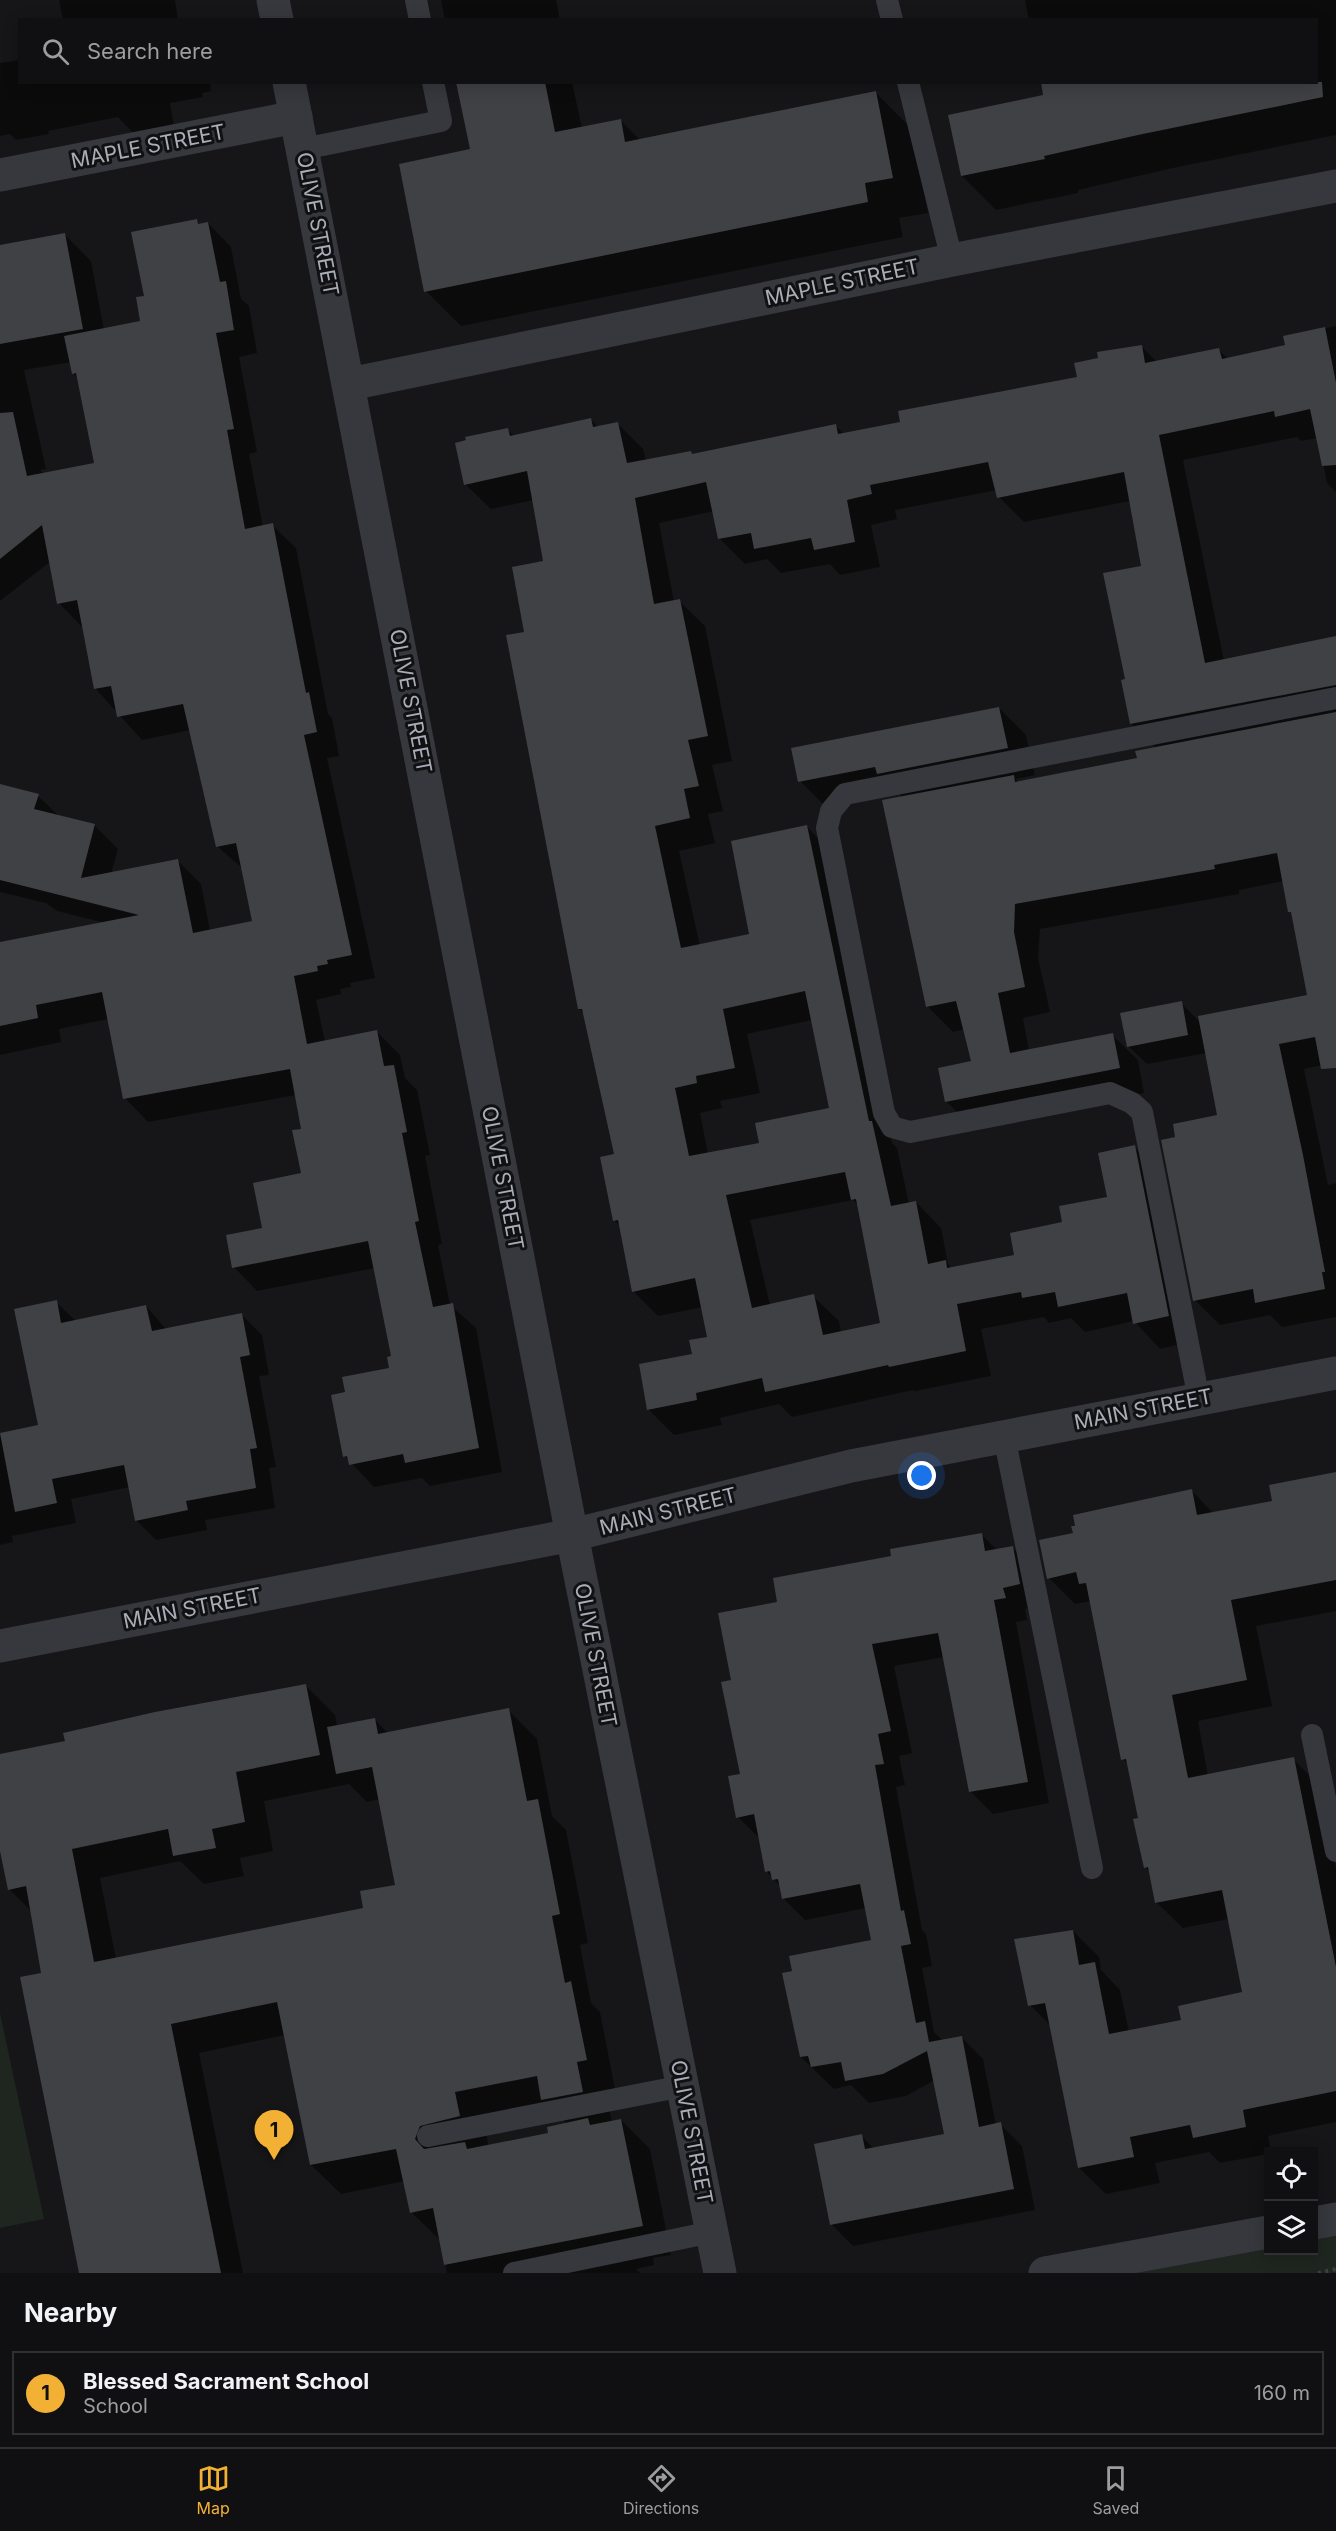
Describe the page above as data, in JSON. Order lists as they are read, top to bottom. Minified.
{"streets":{"street":["MAPLE STREET","OLIVE STREET","MAIN STREET"]},"crossings":[["MAPLE STREET","OLIVE STREET"],["OLIVE STREET","MAIN STREET"]],"page":{"search":"Search here","pins":"1","heading":"Nearby","list":[{"mark":"1","name":"Blessed Sacrament School","note":"School","value":"160 m"}],"nav":["Map","Directions","Saved"]}}
